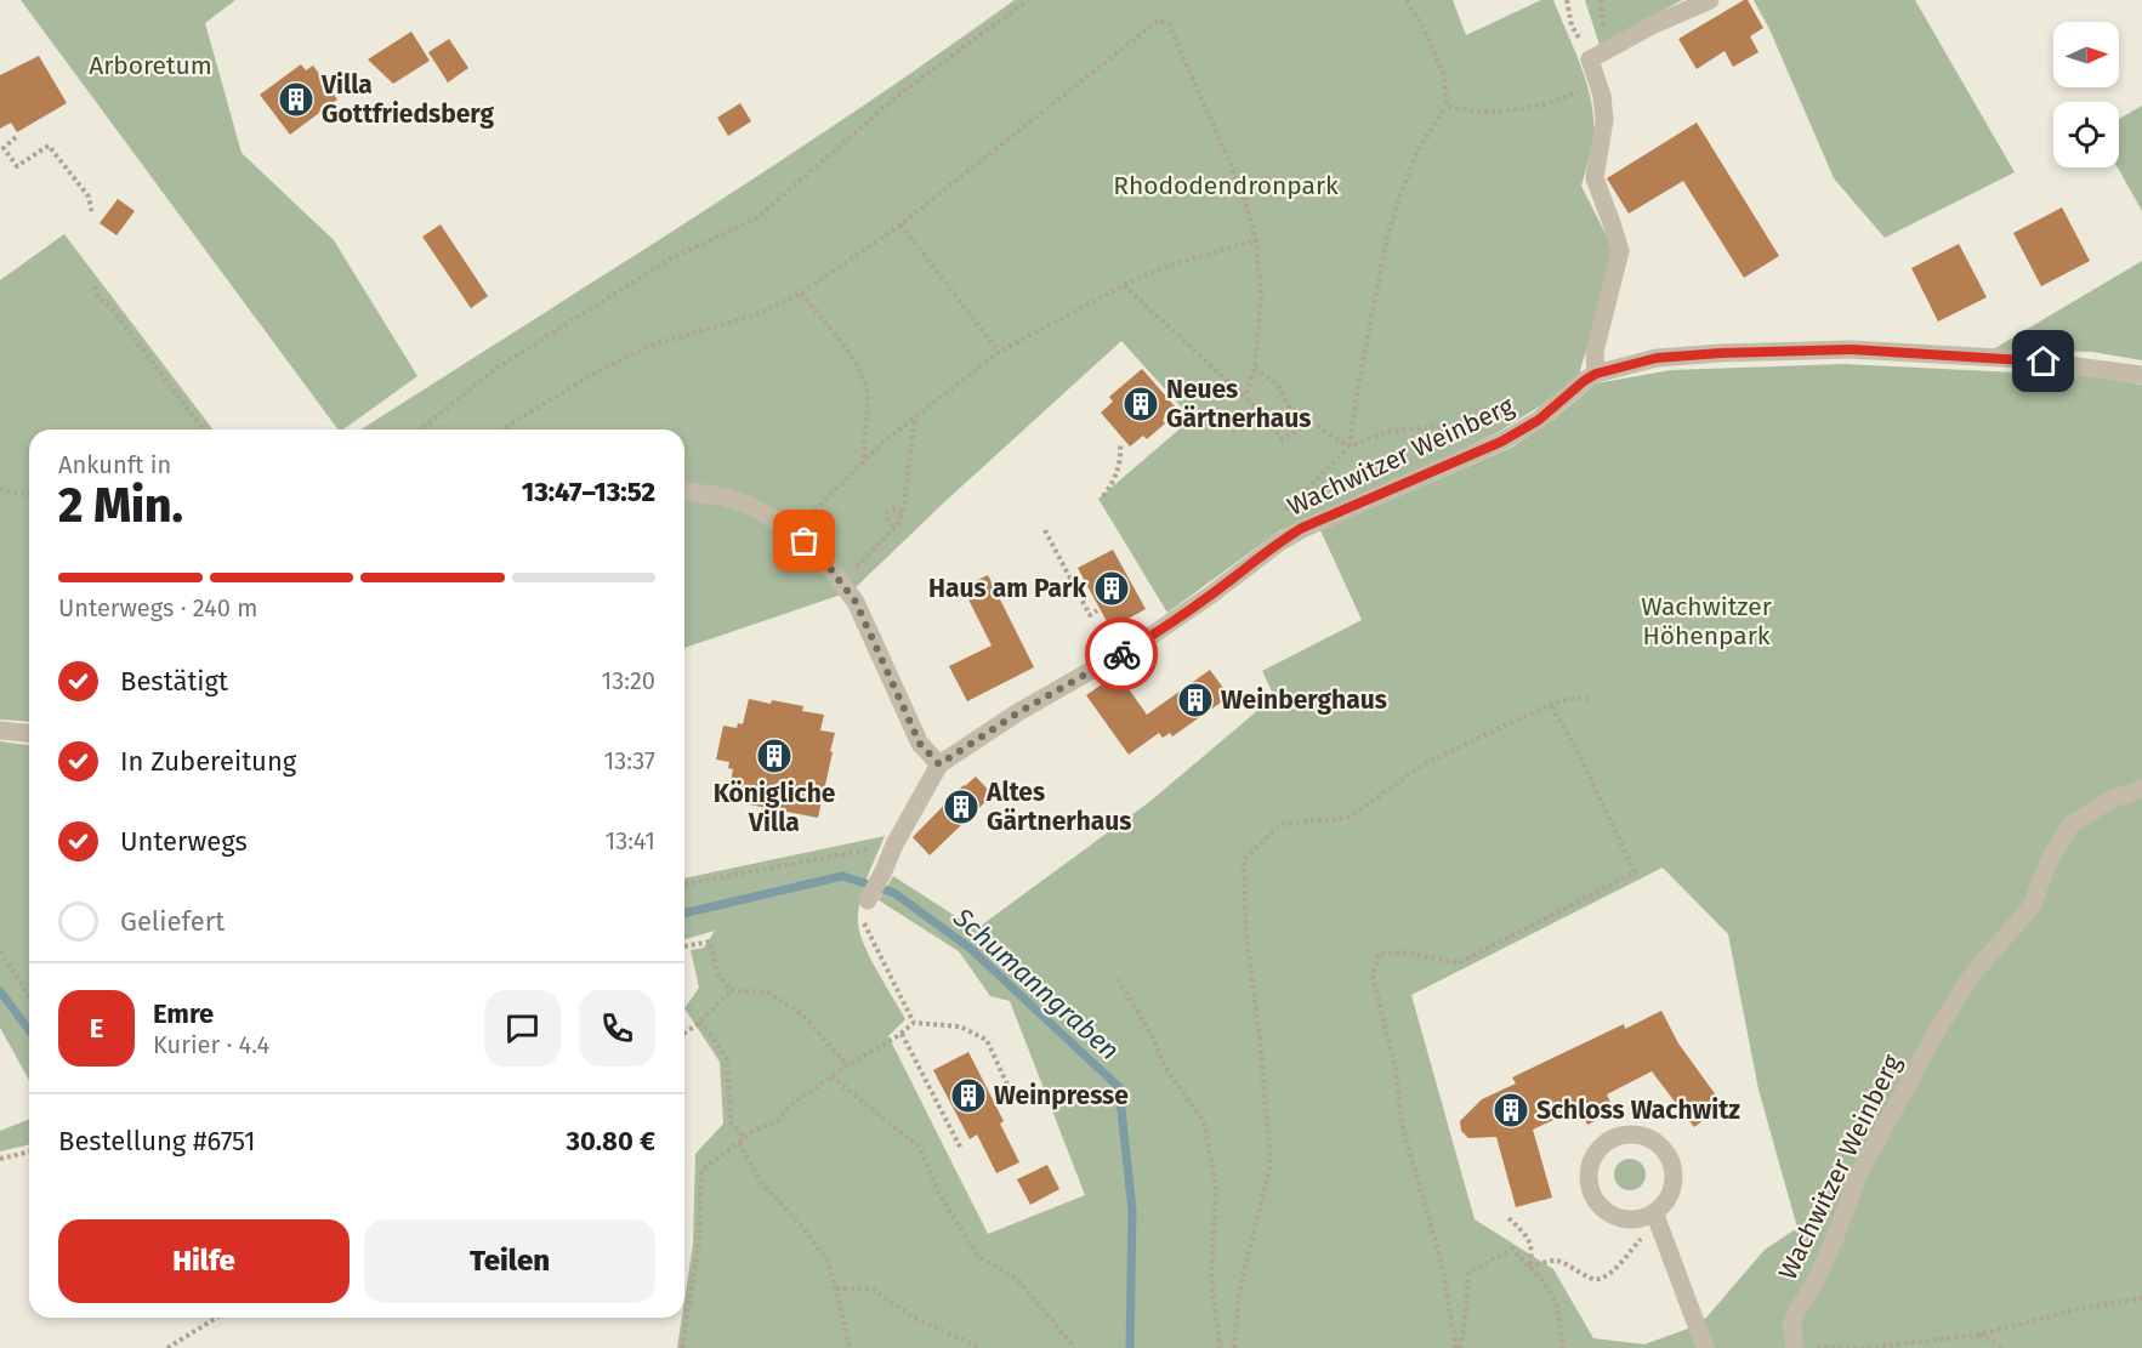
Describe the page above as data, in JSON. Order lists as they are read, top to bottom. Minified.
{"streets":{"street":["Wachwitzer Weinberg"]},"water":["Schumanngraben"],"parks":["Arboretum","Rhododendronpark","Wachwitzer Höhenpark"],"places":{"building":["Villa Gottfriedsberg","Neues Gärtnerhaus","Haus am Park","Weinberghaus","Königliche Villa","Altes Gärtnerhaus","Weinpresse","Schloss Wachwitz"]},"north":"right","page":{"heading":["2 Min.","Ankunft in","13:47–13:52"],"panel":["Emre","Kurier · 4.4","Bestellung #6751","30.80 €"],"bar":"Unterwegs · 240 m","list":[["Bestätigt","13:20"],["In Zubereitung","13:37"],["Unterwegs","13:41"],"Geliefert"],"round":"E","buttons":["Hilfe","Teilen"]}}
